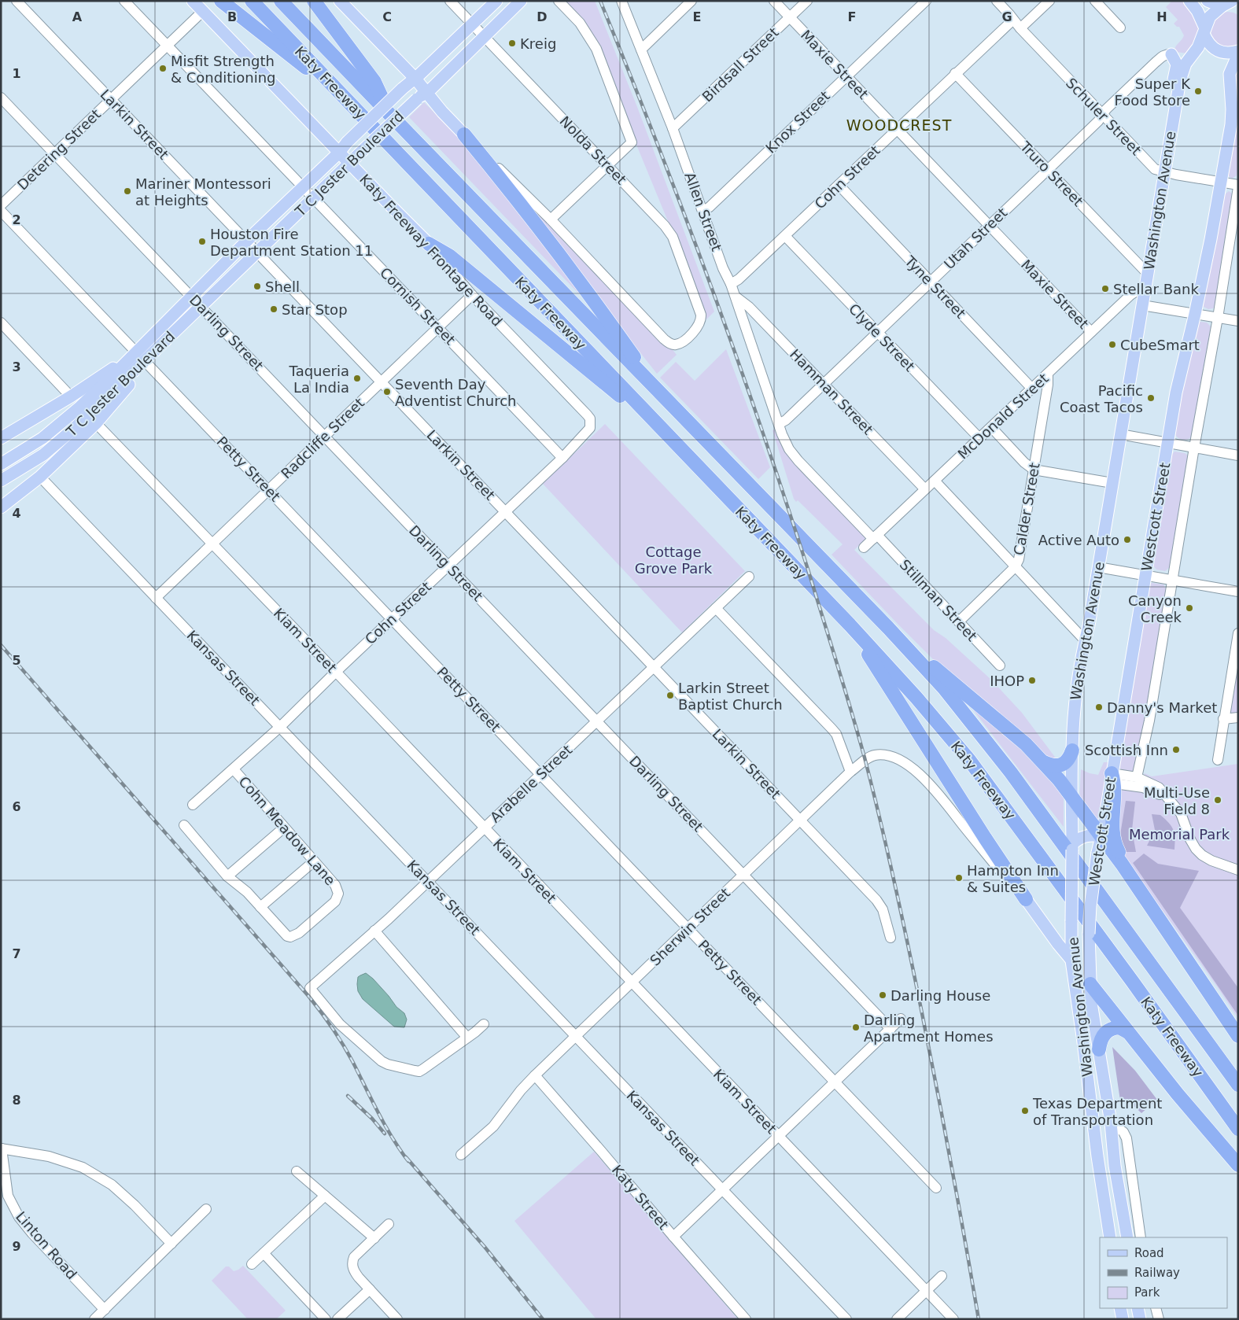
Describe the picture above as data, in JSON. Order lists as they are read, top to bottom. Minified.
{"streets":{"highway":["Katy Freeway"],"main road":["T C Jester Boulevard","Washington Avenue","Katy Freeway Frontage Road","Westcott Street"],"street":["Birdsall Street","Maxie Street","Schuler Street","Knox Street","Larkin Street","Detering Street","Nolda Street","Truro Street","Cohn Street","Allen Street","Utah Street","Tyne Street","Cornish Street","Darling Street","Clyde Street","Hamman Street","McDonald Street","Radcliffe Street","Petty Street","Calder Street","Stillman Street","Kiam Street","Kansas Street","Arabelle Street","Cohn Meadow Lane","Sherwin Street","Katy Street","Linton Road"]},"crossings":[["Birdsall Street","Maxie Street"],["Birdsall Street","Allen Street"],["Maxie Street","Knox Street"],["Maxie Street","Cohn Street"],["Maxie Street","Utah Street"],["Maxie Street","McDonald Street"],["Schuler Street","Cohn Street"],["Schuler Street","Washington Avenue"],["Schuler Street","Utah Street"],["Schuler Street","Westcott Street"],["Knox Street","Allen Street"],["Larkin Street","Detering Street"],["Larkin Street","T C Jester Boulevard"],["Larkin Street","Cohn Street"],["Larkin Street","Radcliffe Street"],["Larkin Street","Arabelle Street"],["Larkin Street","Sherwin Street"],["Detering Street","Katy Freeway Frontage Road"],["Detering Street","Cornish Street"],["Detering Street","Darling Street"],["Nolda Street","T C Jester Boulevard"],["T C Jester Boulevard","Katy Freeway Frontage Road"],["T C Jester Boulevard","Cornish Street"],["T C Jester Boulevard","Darling Street"],["T C Jester Boulevard","Petty Street"],["Truro Street","Cohn Street"],["Truro Street","Washington Avenue"],["Truro Street","Utah Street"],["Cohn Street","Allen Street"],["Cohn Street","Katy Freeway Frontage Road"],["Cohn Street","Tyne Street"],["Cohn Street","Cornish Street"],["Cohn Street","Darling Street"],["Cohn Street","Clyde Street"],["Cohn Street","Petty Street"],["Cohn Street","Kiam Street"],["Cohn Street","Kansas Street"],["Cohn Street","Cohn Meadow Lane"],["Washington Avenue","McDonald Street"],["Washington Avenue","Westcott Street"],["Allen Street","Utah Street"],["Allen Street","Hamman Street"],["Allen Street","Stillman Street"],["Utah Street","Tyne Street"],["Utah Street","Clyde Street"],["Utah Street","Hamman Street"],["Utah Street","Stillman Street"],["Katy Freeway Frontage Road","Radcliffe Street"],["Tyne Street","McDonald Street"],["Cornish Street","Radcliffe Street"],["Darling Street","Radcliffe Street"],["Darling Street","Arabelle Street"],["Darling Street","Sherwin Street"],["Clyde Street","McDonald Street"],["Hamman Street","McDonald Street"],["McDonald Street","Calder Street"],["McDonald Street","Stillman Street"],["Radcliffe Street","Petty Street"],["Radcliffe Street","Kiam Street"],["Radcliffe Street","Kansas Street"],["Petty Street","Arabelle Street"],["Petty Street","Sherwin Street"],["Calder Street","Stillman Street"],["Kiam Street","Arabelle Street"],["Kiam Street","Sherwin Street"],["Kansas Street","Arabelle Street"],["Kansas Street","Sherwin Street"],["Sherwin Street","Katy Street"]],"districts":["WOODCREST"],"parks":["Cottage Grove Park","Memorial Park"],"places":["Kreig","Misfit Strength & Conditioning","Super K Food Store","Mariner Montessori at Heights","Houston Fire Department Station 11","Shell","Stellar Bank","Star Stop","CubeSmart","Taqueria La India","Seventh Day Adventist Church","Pacific Coast Tacos","Active Auto","Canyon Creek","IHOP","Larkin Street Baptist Church","Danny's Market","Scottish Inn","Multi-Use Field 8","Hampton Inn & Suites","Darling House","Darling Apartment Homes","Texas Department of Transportation"],"legend":["Road","Railway","Park"],"grid":{"columns":["A","B","C","D","E","F","G","H"],"rows":["1","2","3","4","5","6","7","8","9"]}}
